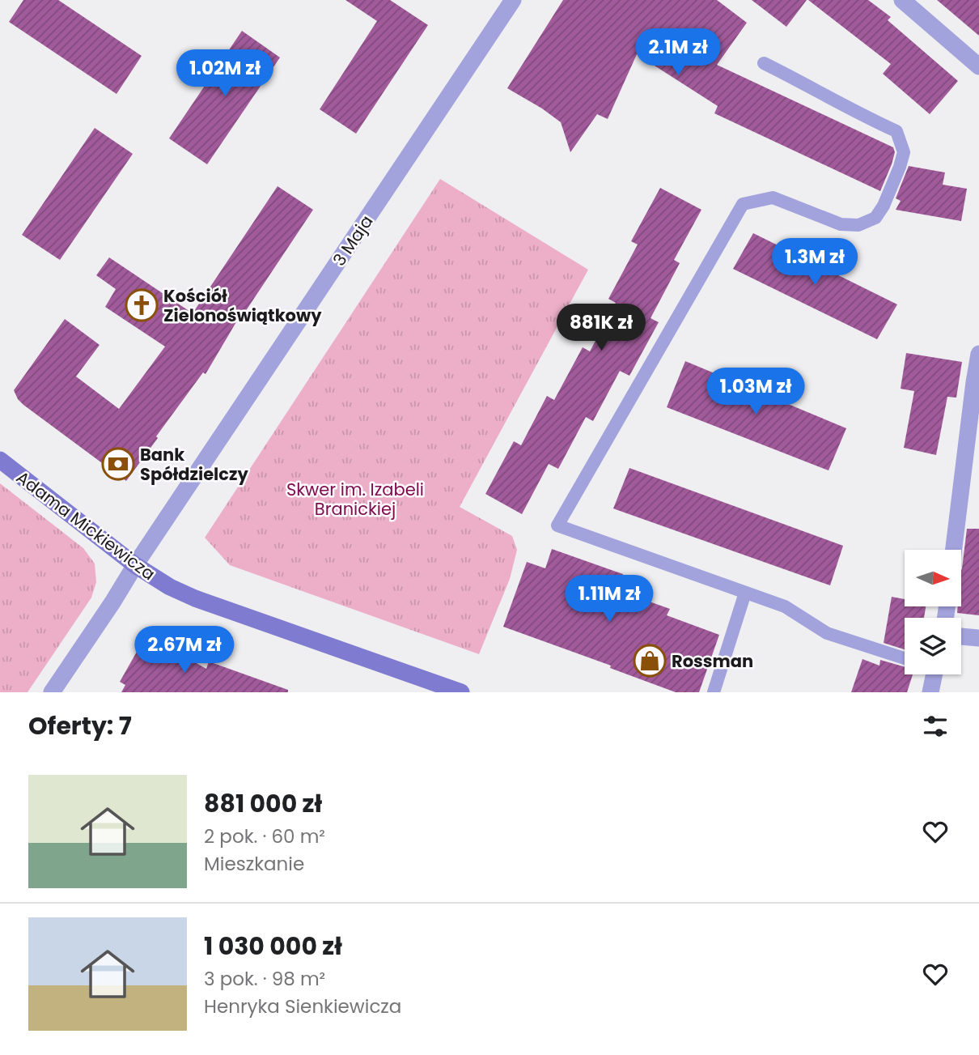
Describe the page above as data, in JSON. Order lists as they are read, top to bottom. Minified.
{"streets":{"main road":["Adama Mickiewicza"],"street":["3 Maja"]},"crossings":[["3 Maja","Adama Mickiewicza"]],"parks":["Skwer im. Izabeli Branickiej"],"places":{"church":["Kościół Zielonoświątkowy"],"bank":["Bank Spółdzielczy"],"shop":["Rossman"]},"north":"right","page":{"price":["2.1M zł","1.02M zł","1.3M zł","881K zł","1.03M zł","1.11M zł","2.67M zł"],"heading":"Oferty: 7","list":[{"name":"881 000 zł","note":"2 pok. · 60 m² · Mieszkanie"},{"name":"1 030 000 zł","note":"3 pok. · 98 m² · Henryka Sienkiewicza"}]}}
